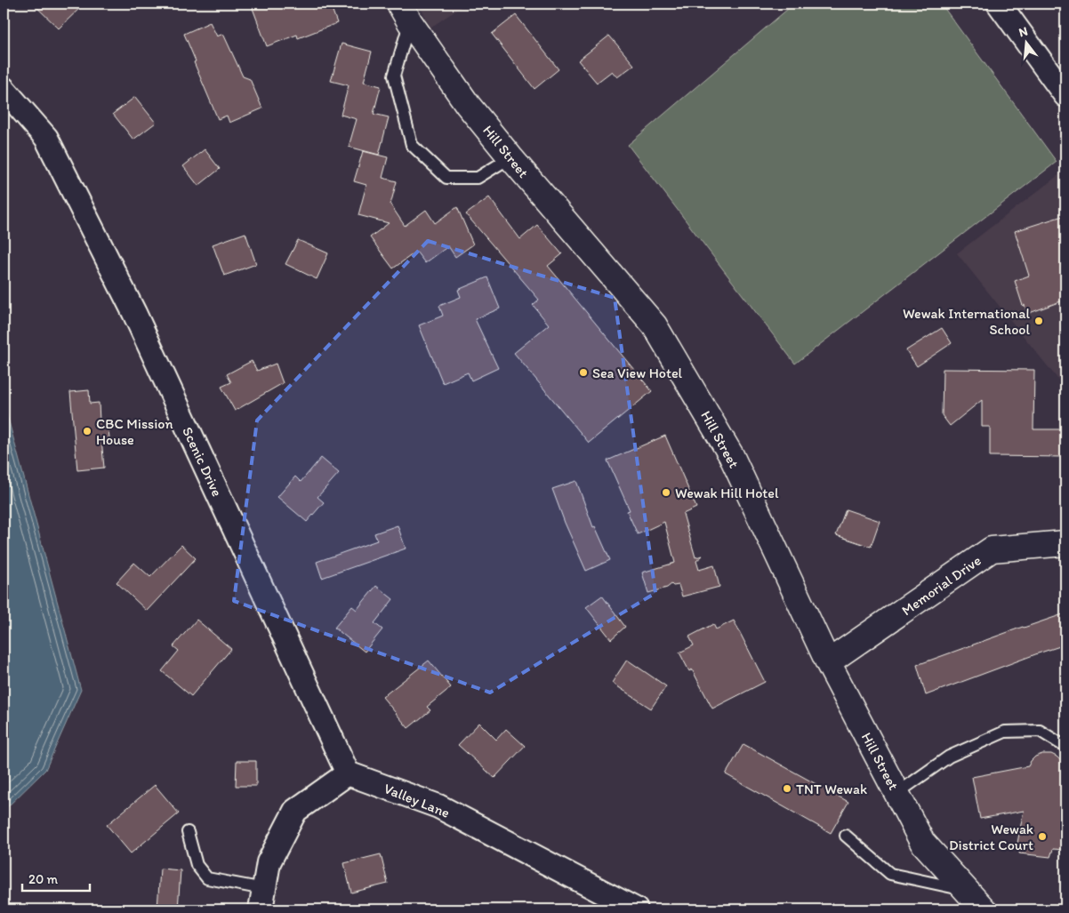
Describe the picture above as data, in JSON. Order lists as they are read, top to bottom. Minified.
{"streets":{"street":["Hill Street","Scenic Drive","Memorial Drive","Valley Lane"]},"crossings":[["Hill Street","Memorial Drive"],["Scenic Drive","Valley Lane"]],"places":["Wewak International School","Sea View Hotel","CBC Mission House","Wewak Hill Hotel","TNT Wewak","Wewak District Court"],"scale_bar":"20 m","north":"top"}
